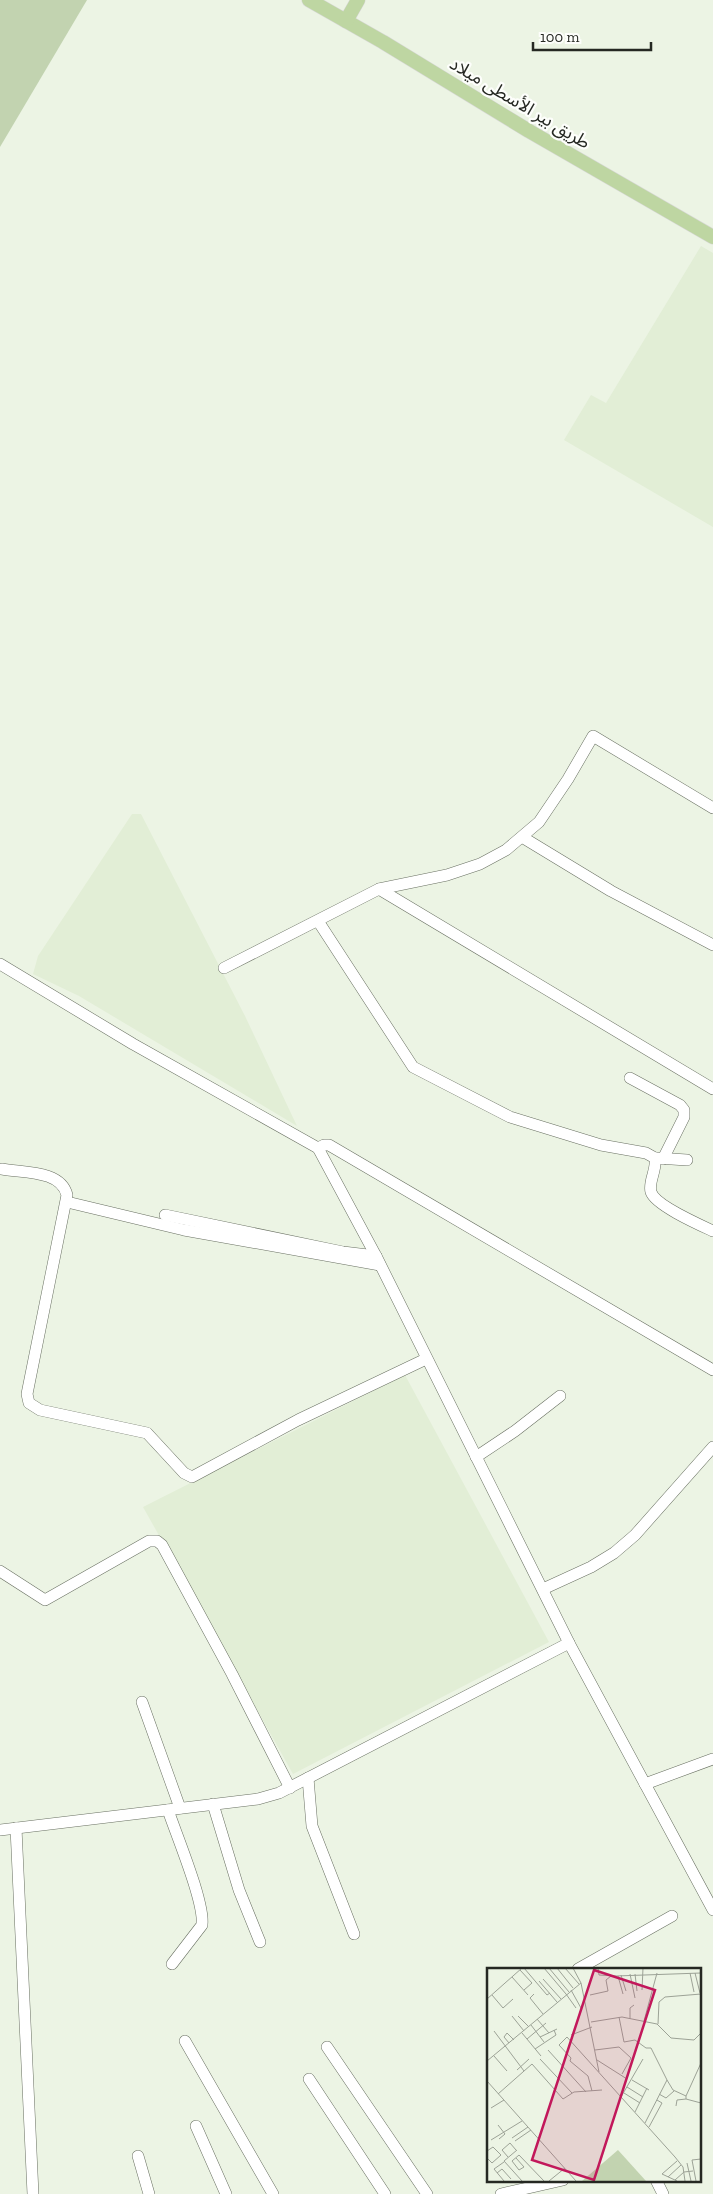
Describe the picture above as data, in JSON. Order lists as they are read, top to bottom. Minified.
{"streets":{"main road":["طريق بير الأسطى ميلاد"]},"scale_bar":"100 m"}
